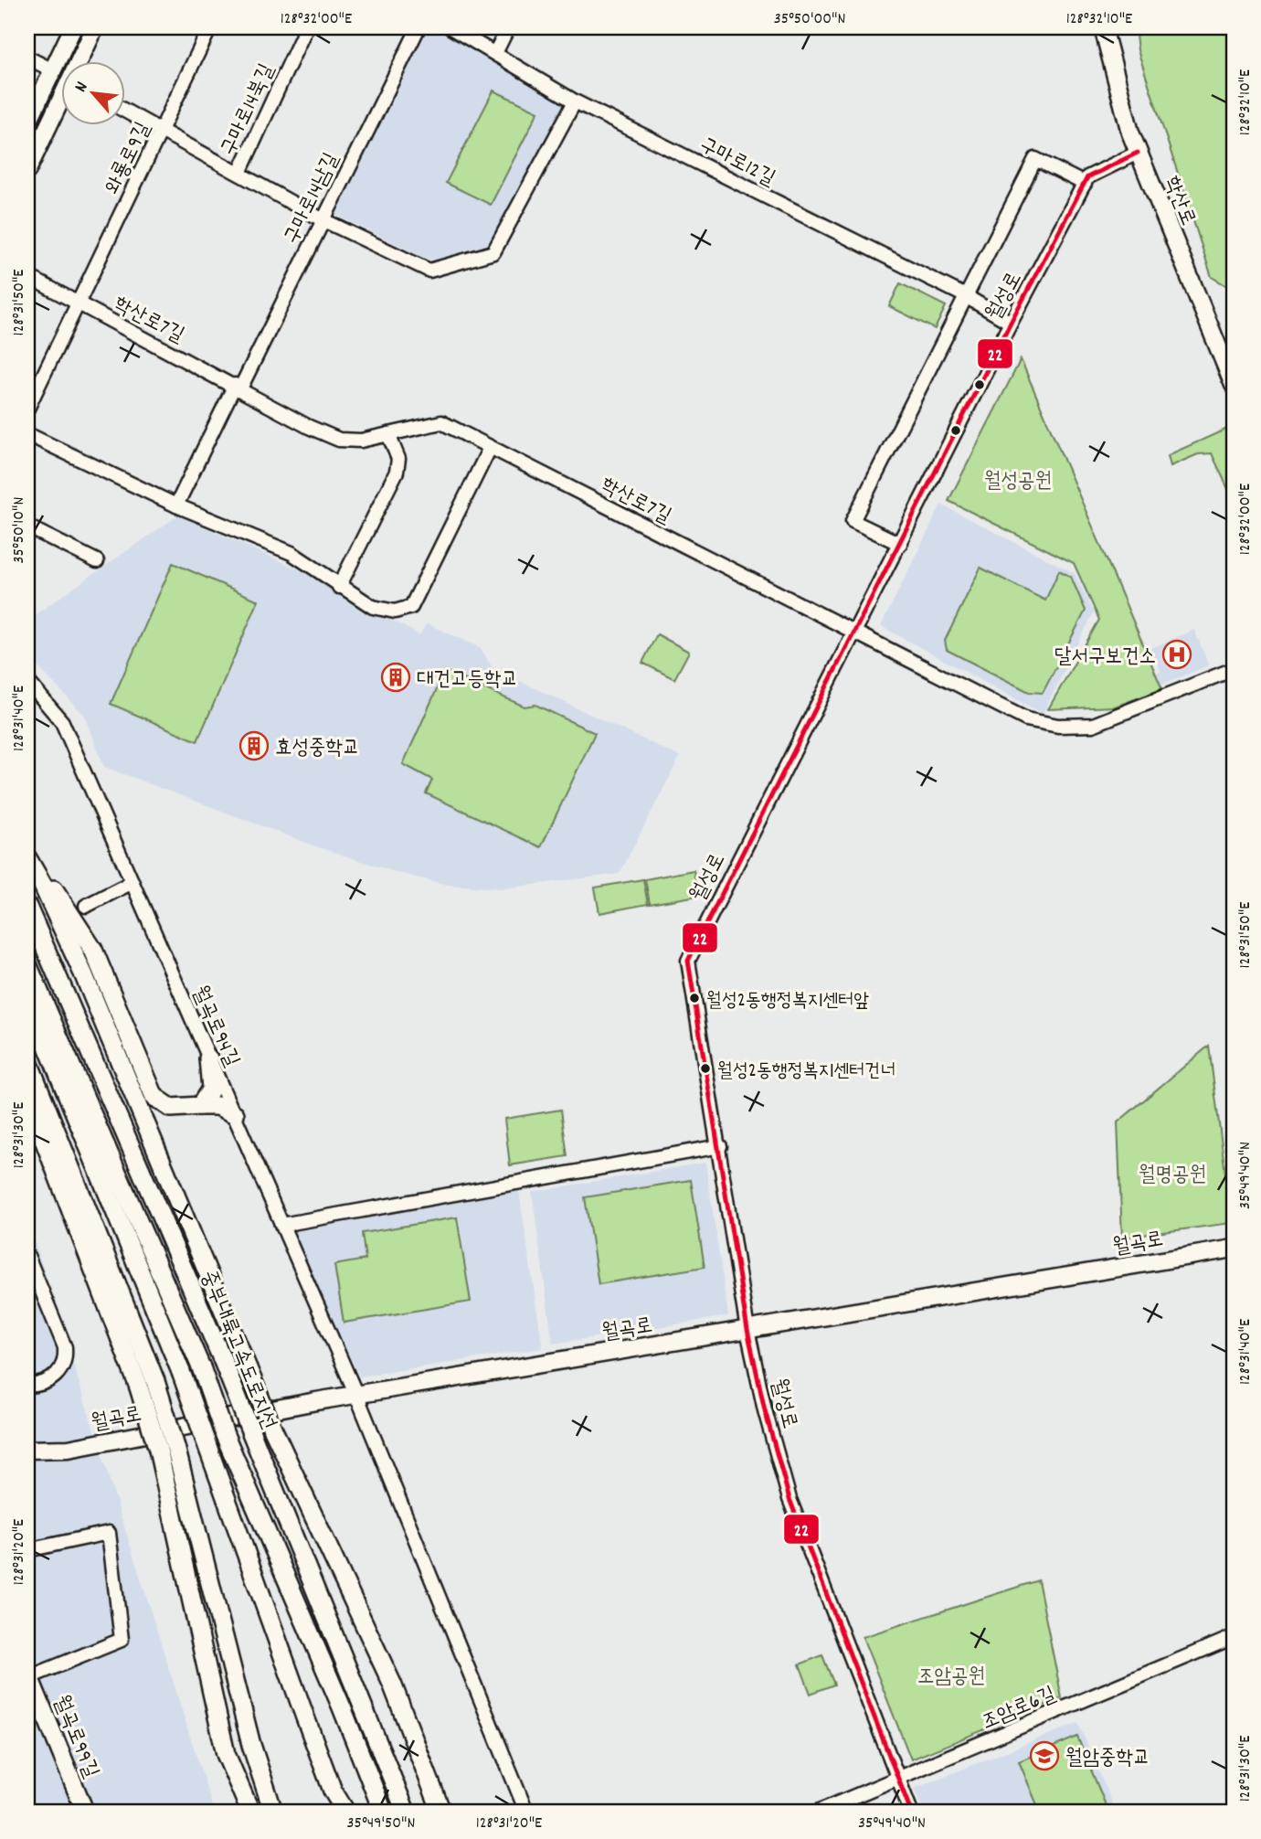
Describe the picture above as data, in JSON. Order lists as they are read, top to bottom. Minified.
{"streets":{"highway":["중부내륙고속도로지선"],"main road":["학산로","월곡로","월곡로99길"],"street":["구마로14북길","와룡로9길","구마로12길","구마로14남길","월성로","학산로7길","월곡로94길","조암로6길"]},"crossings":[["와룡로9길","학산로7길"],["구마로12길","월성로"],["구마로14남길","학산로7길"],["학산로","월성로"],["월성로","학산로7길"],["월성로","월곡로"],["월성로","조암로6길"],["월곡로94길","월곡로"]],"parks":["월성공원","월명공원","조암공원"],"places":{"hospital":["달서구보건소"],"building":["대건고등학교","효성중학교"],"other":["월성2동행정복지센터앞","월성2동행정복지센터건너"],"school or university":["월암중학교"]},"lines":["transit line 22"],"north":"top left","coordinates":["128°32'00\"E","35°50'00\"N","128°32'10\"E","128°31'50\"E","35°50'10\"N","128°31'40\"E","128°31'30\"E","35°49'40\"N","128°31'20\"E","35°49'50\"N"]}
